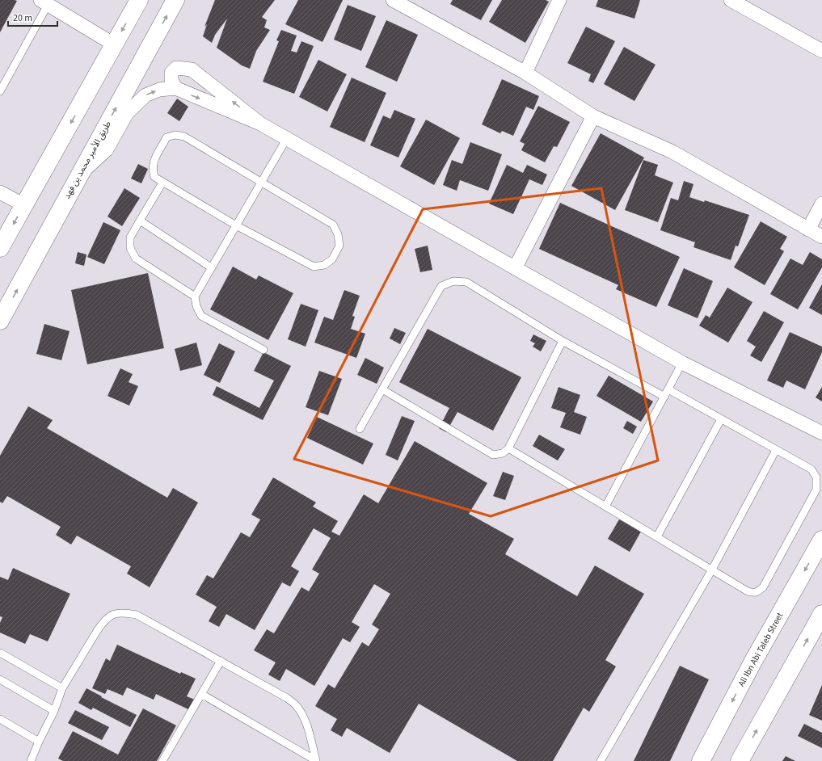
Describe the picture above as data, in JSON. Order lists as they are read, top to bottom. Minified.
{"streets":{"main road":["طريق الأمير محمد بن فهد","Ali Ibn Abi Taleb Street"]},"scale_bar":"20 m"}
